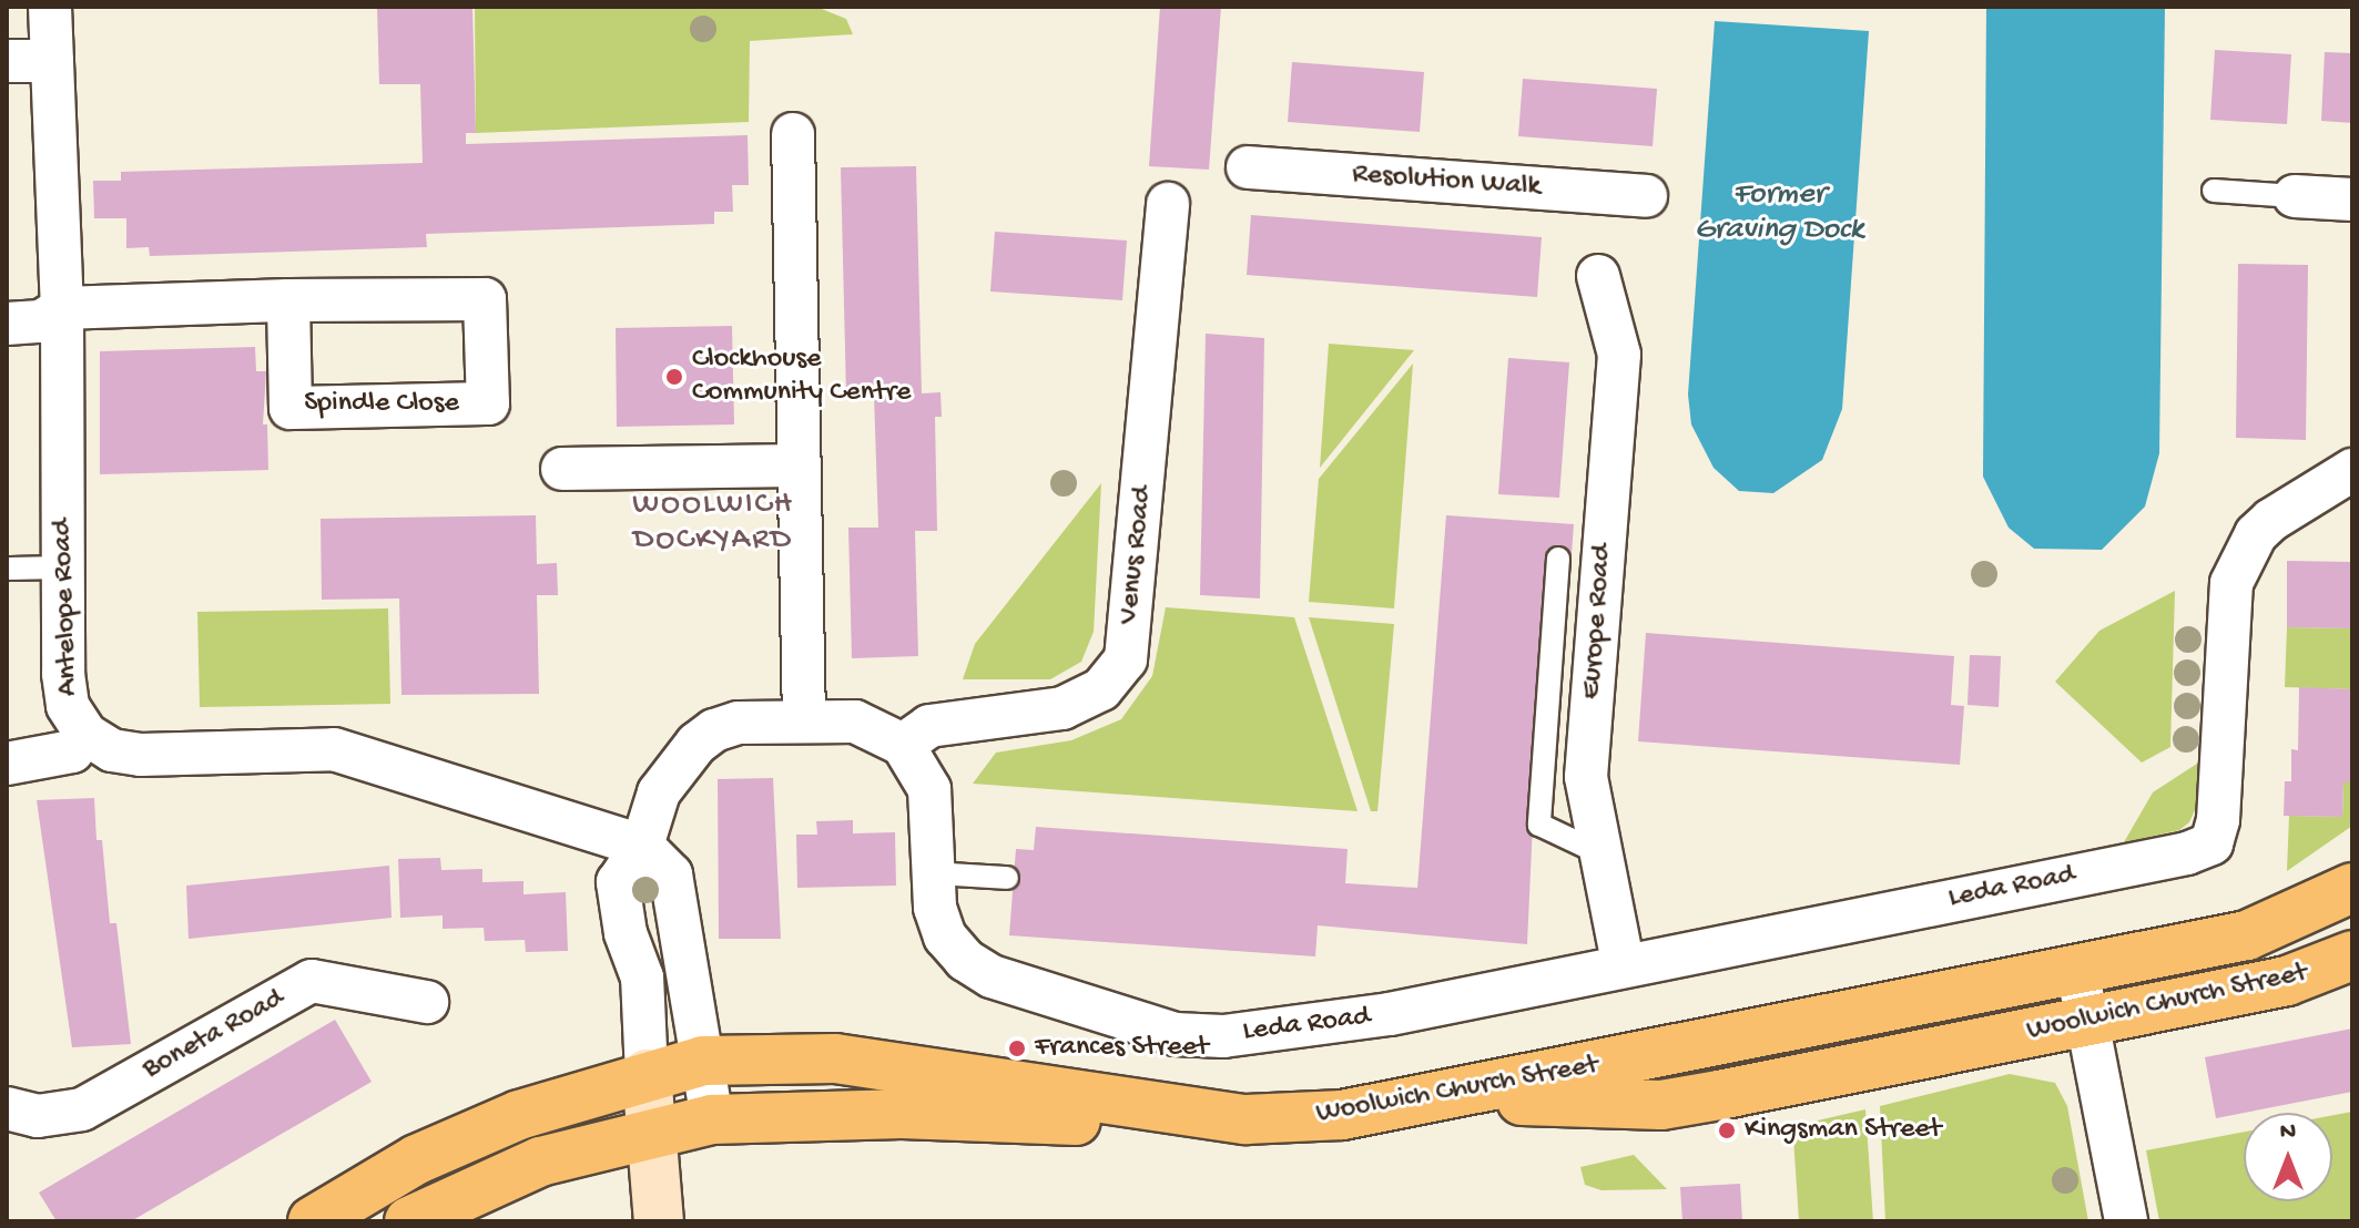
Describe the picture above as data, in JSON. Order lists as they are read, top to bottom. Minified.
{"streets":{"main road":["Woolwich Church Street"],"street":["Resolution Walk","Spindle Close","Venus Road","Antelope Road","Europe Road","Leda Road","Boneta Road"]},"crossings":[["Spindle Close","Antelope Road"],["Venus Road","Leda Road"],["Europe Road","Leda Road"]],"districts":["WOOLWICH DOCKYARD"],"water":["Former Graving Dock"],"places":["Clockhouse Community Centre","Frances Street","Kingsman Street"],"north":"top"}
